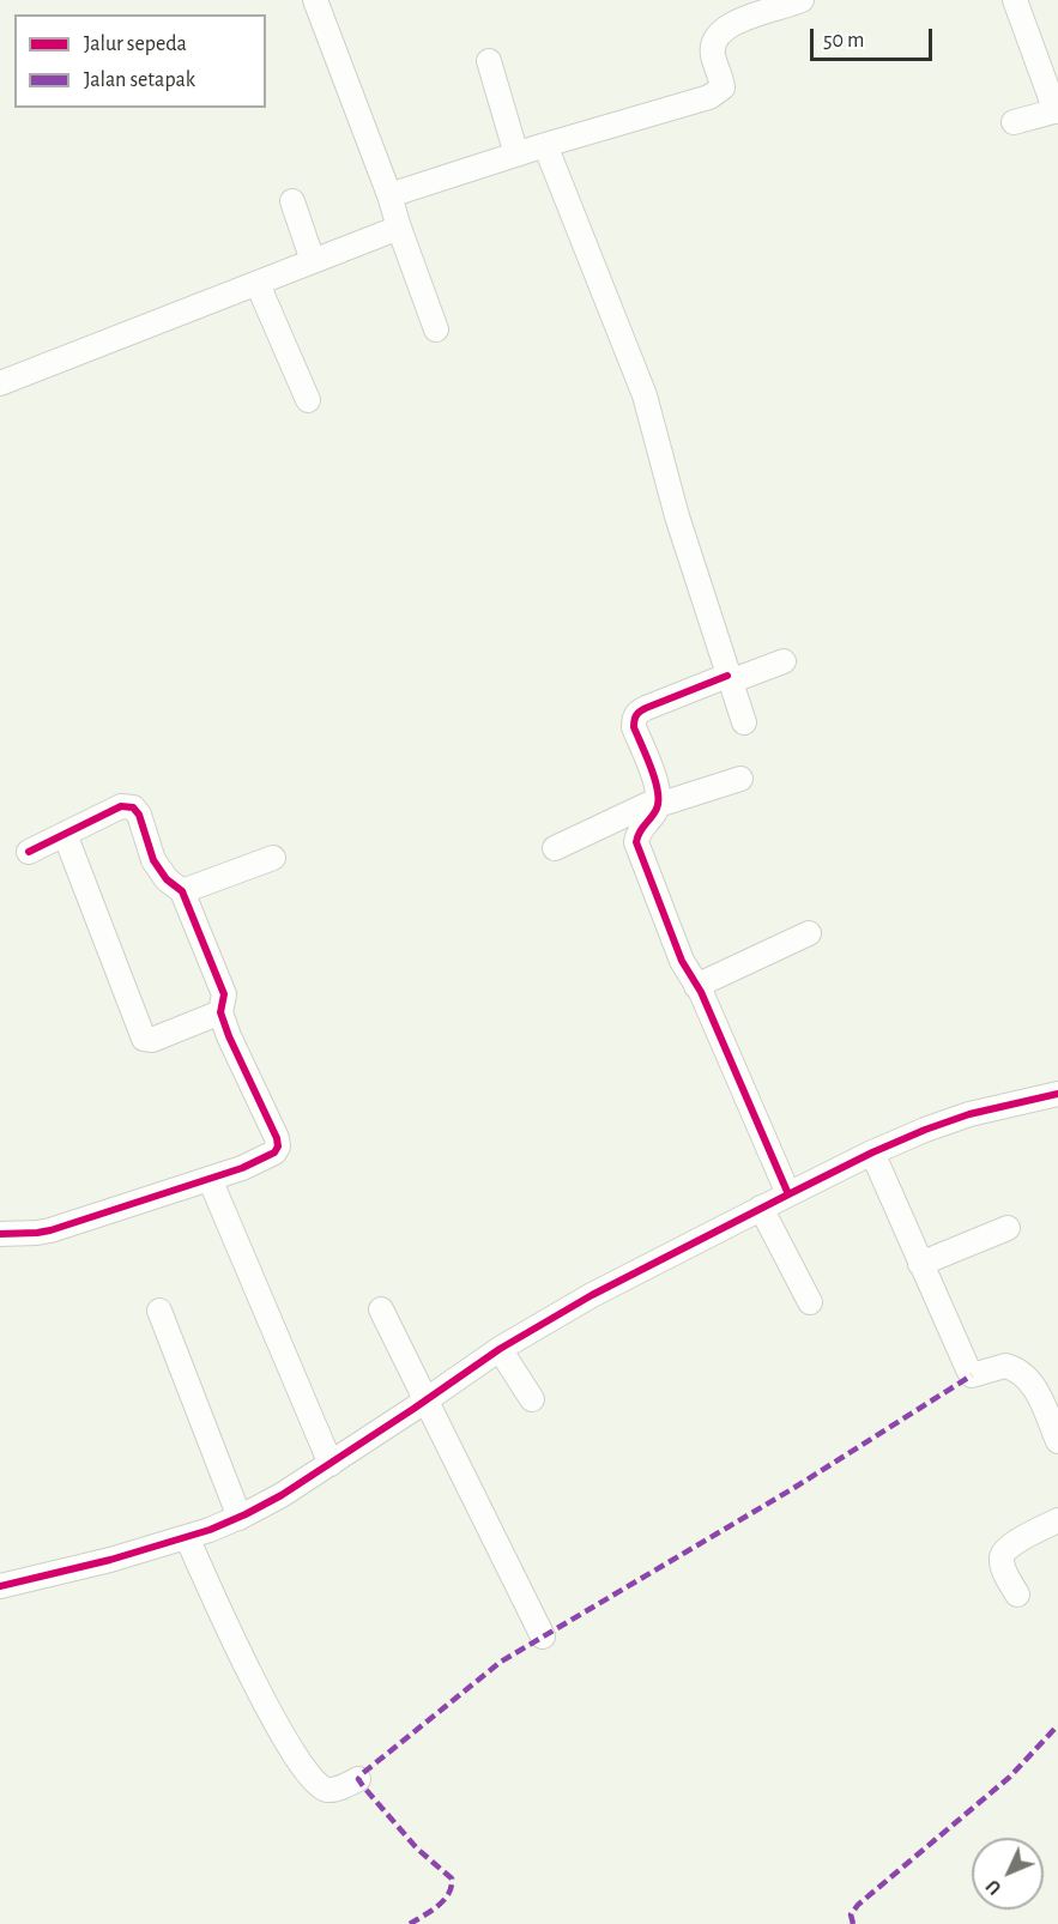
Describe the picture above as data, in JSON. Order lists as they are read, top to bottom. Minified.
{"legend":["Jalur sepeda","Jalan setapak"],"scale_bar":"50 m","north":"bottom left"}
